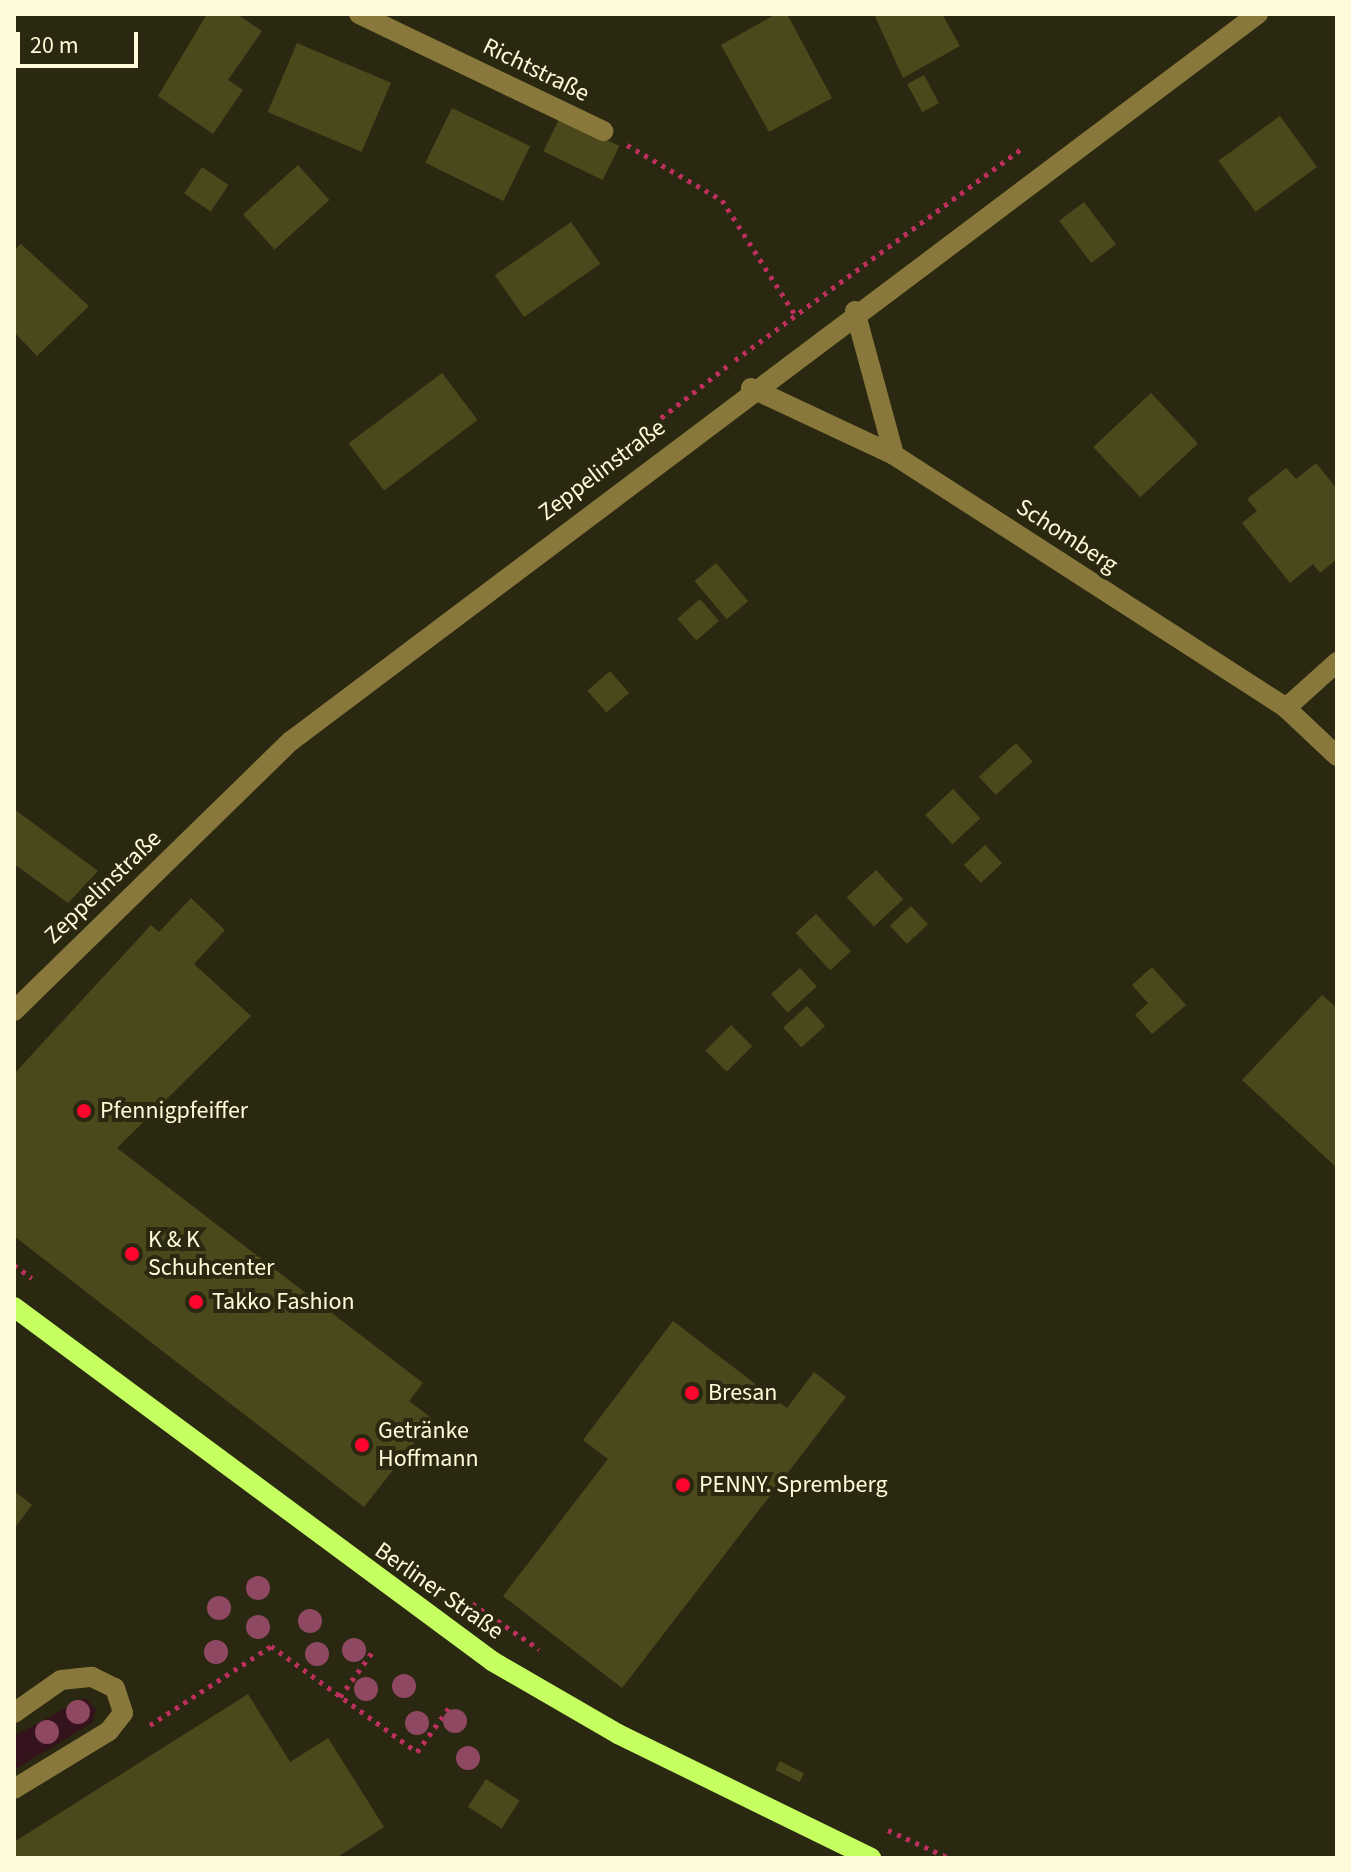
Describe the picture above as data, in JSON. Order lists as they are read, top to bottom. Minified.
{"streets":{"main road":["Berliner Straße"],"street":["Richtstraße","Zeppelinstraße","Schomberg"]},"crossings":[["Zeppelinstraße","Schomberg"]],"places":["Pfennigpfeiffer","K & K Schuhcenter","Takko Fashion","Bresan","Getränke Hoffmann","PENNY. Spremberg"],"scale_bar":"20 m"}
